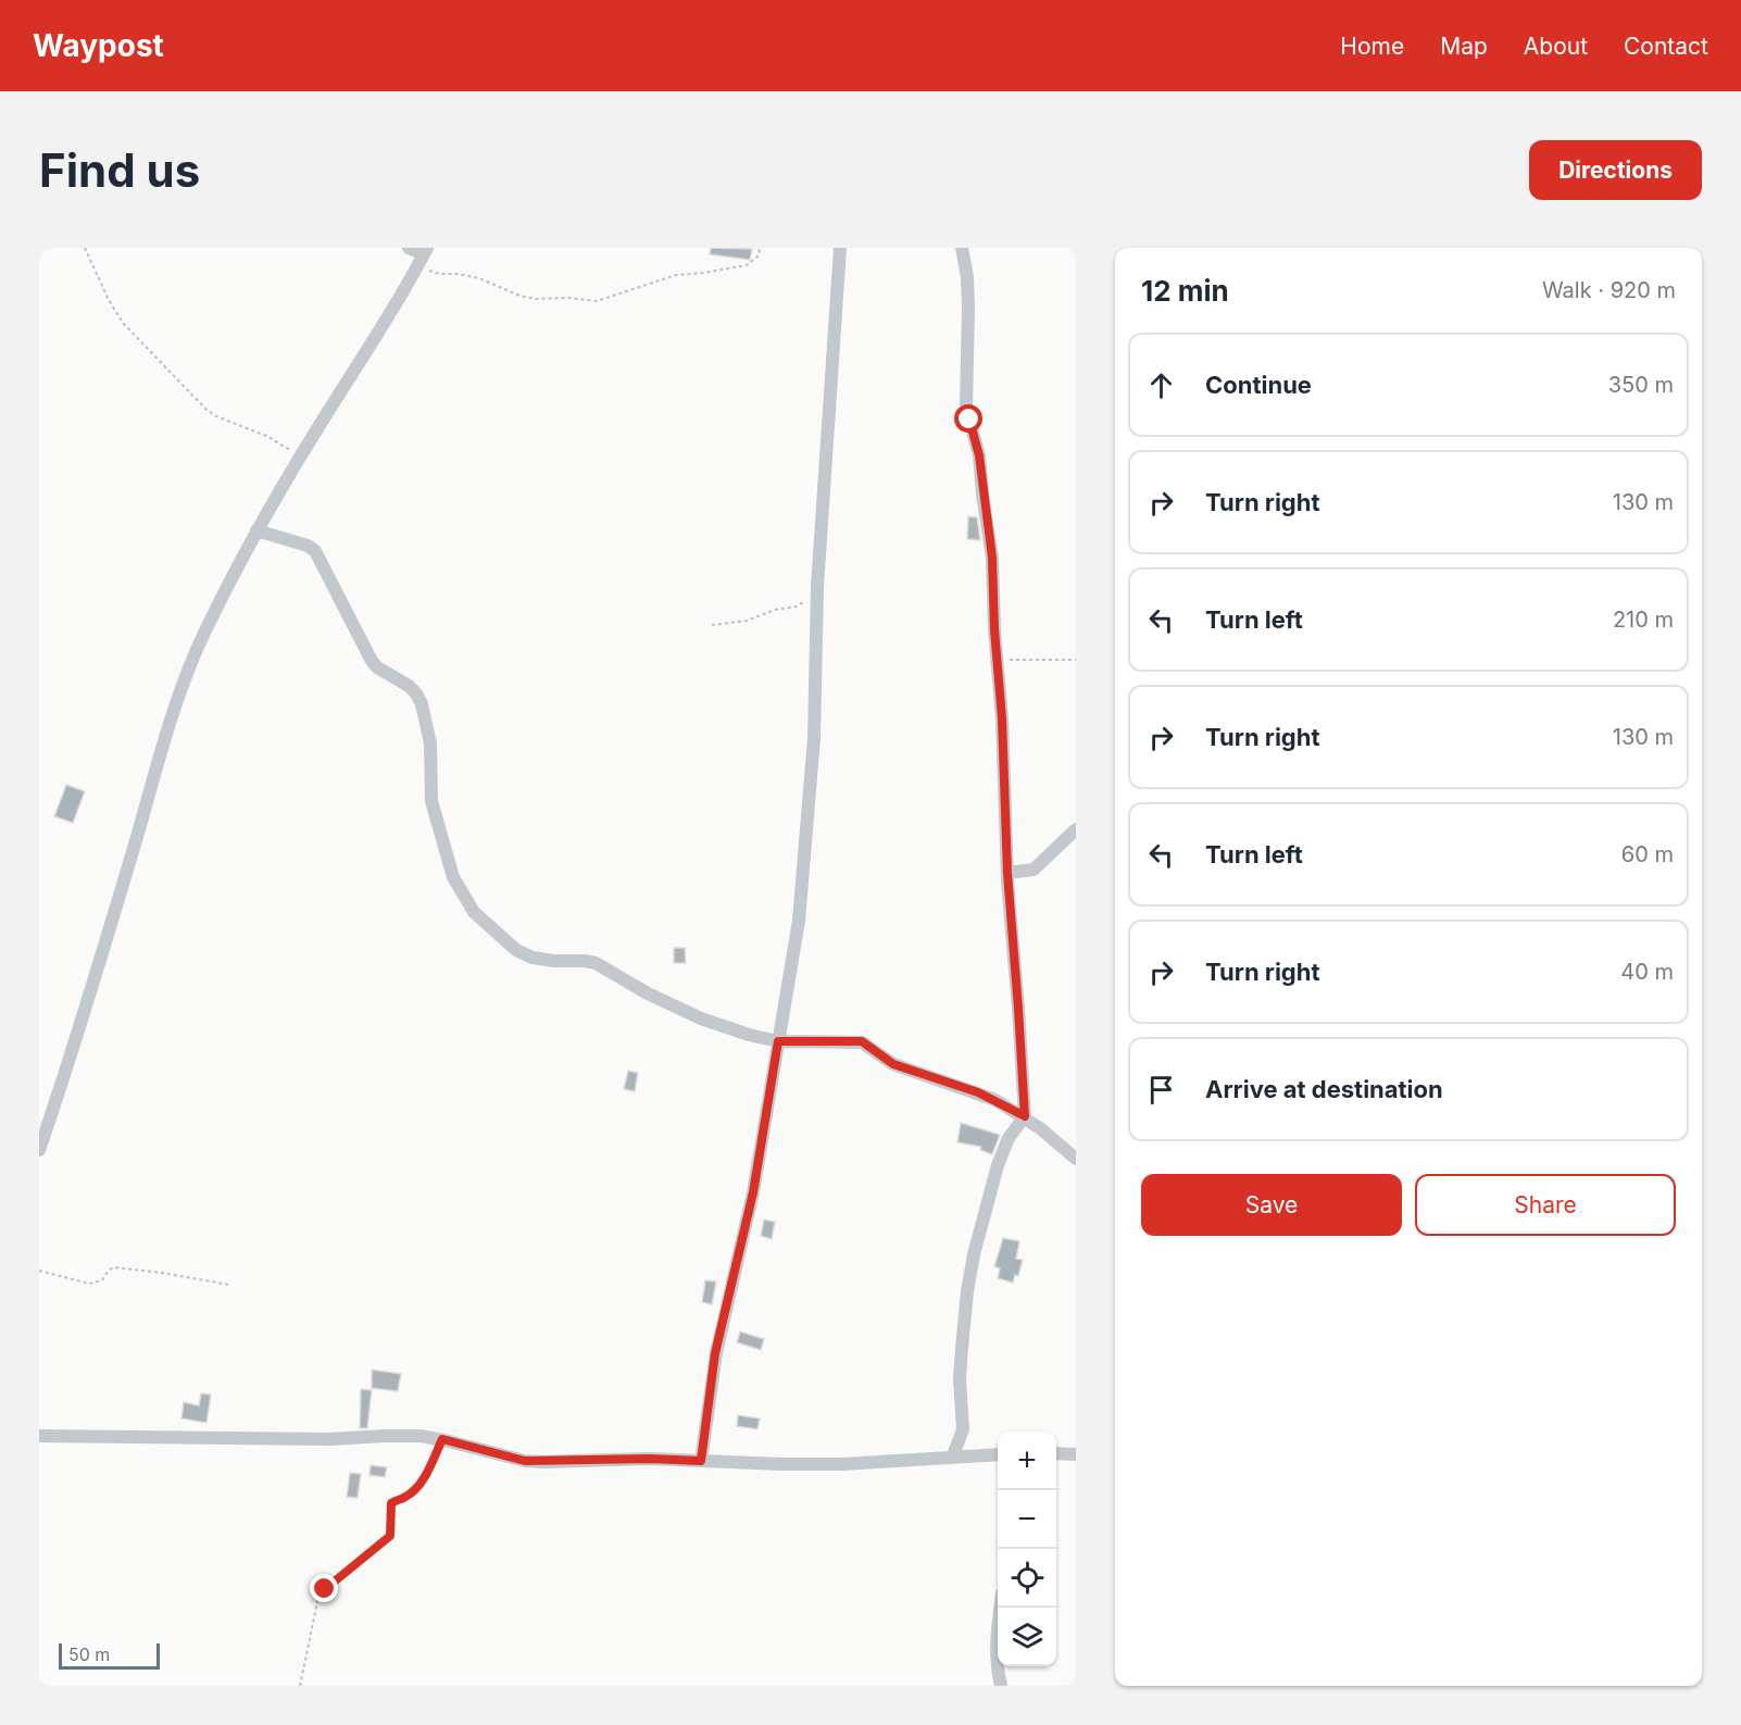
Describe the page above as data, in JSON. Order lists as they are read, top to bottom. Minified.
{"scale_bar":"50 m","page":{"header":"Waypost","nav":["Home","Map","About","Contact"],"buttons":["Directions",["Save","Share"]],"title":"Find us","heading":["12 min","Walk · 920 m"],"list":[["Continue","350 m"],["Turn right","130 m"],["Turn left","210 m"],["Turn right","130 m"],["Turn left","60 m"],["Turn right","40 m"],"Arrive at destination"],"map_buttons":["+","−"],"scale":"50 m"}}
